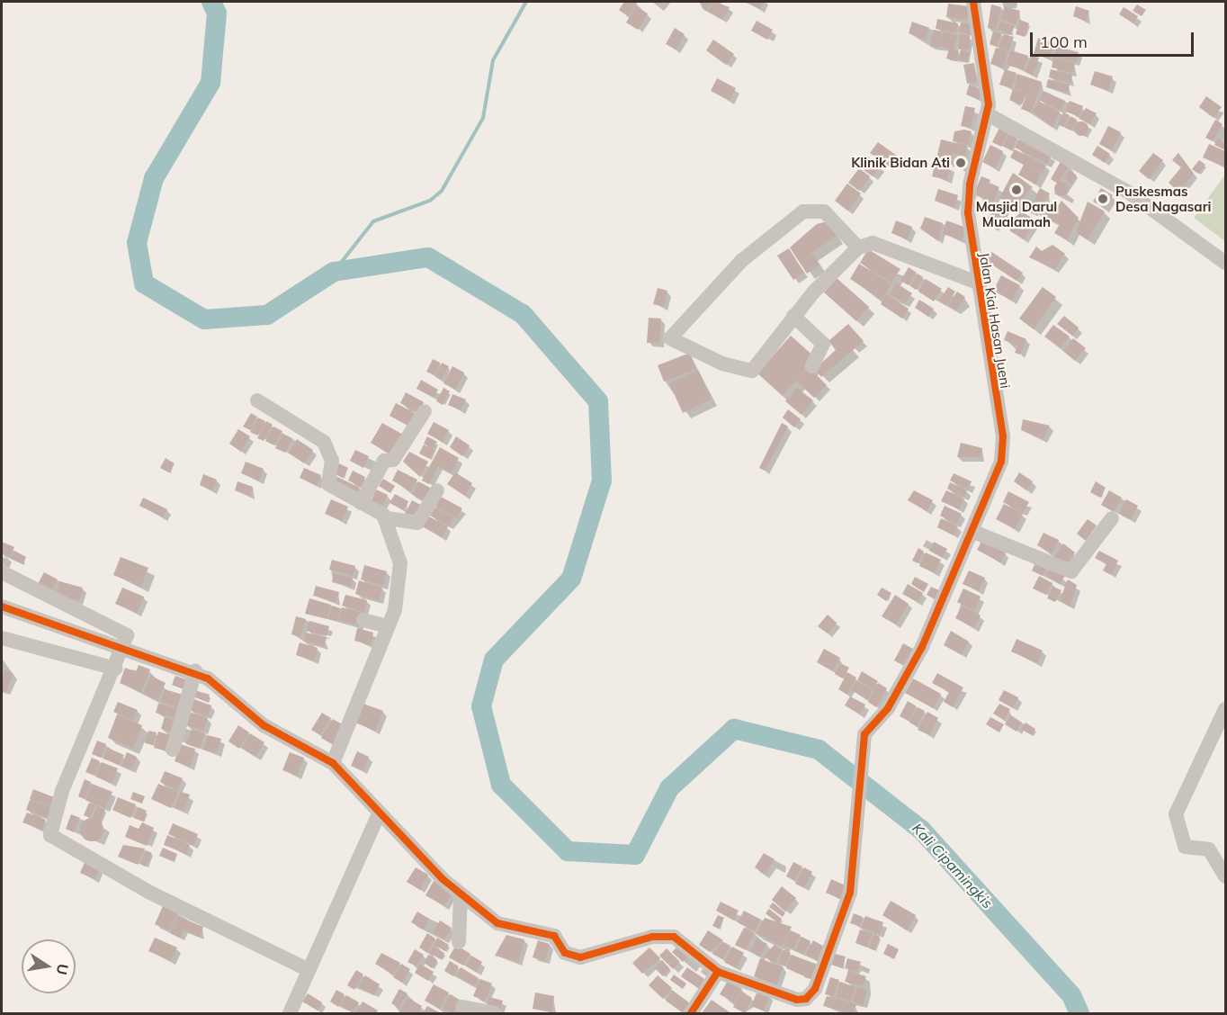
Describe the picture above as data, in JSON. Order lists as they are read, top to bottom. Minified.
{"streets":{"street":["Jalan Kiai Hasan Jueni"]},"water":["Kali Cipamingkis"],"places":["Klinik Bidan Ati","Masjid Darul Mualamah","Puskesmas Desa Nagasari"],"scale_bar":"100 m","north":"right"}
